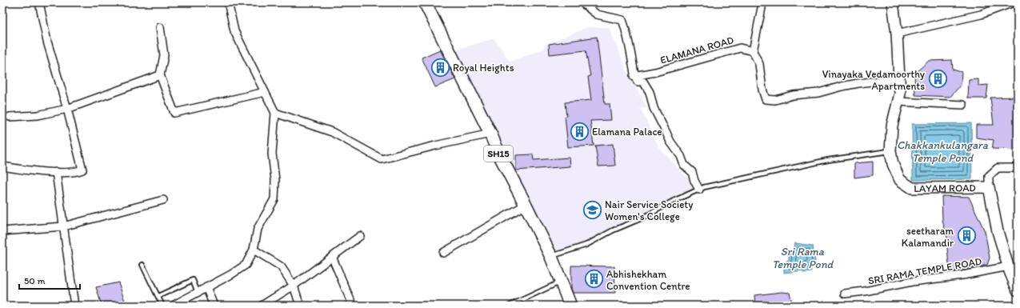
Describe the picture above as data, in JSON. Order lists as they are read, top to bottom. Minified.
{"streets":{"main road":["SH15"],"street":["ELAMANA ROAD","LAYAM ROAD","SRI RAMA TEMPLE ROAD"]},"crossings":[["LAYAM ROAD","SRI RAMA TEMPLE ROAD"]],"water":["Chakkankulangara Temple Pond","Sri Rama Temple Pond"],"places":{"building":["Royal Heights","Vinayaka Vedamoorthy Apartments","Elamana Palace","seetharam Kalamandir","Abhishekham Convention Centre"],"school or university":["Nair Service Society Women's College"]},"scale_bar":"50 m"}
